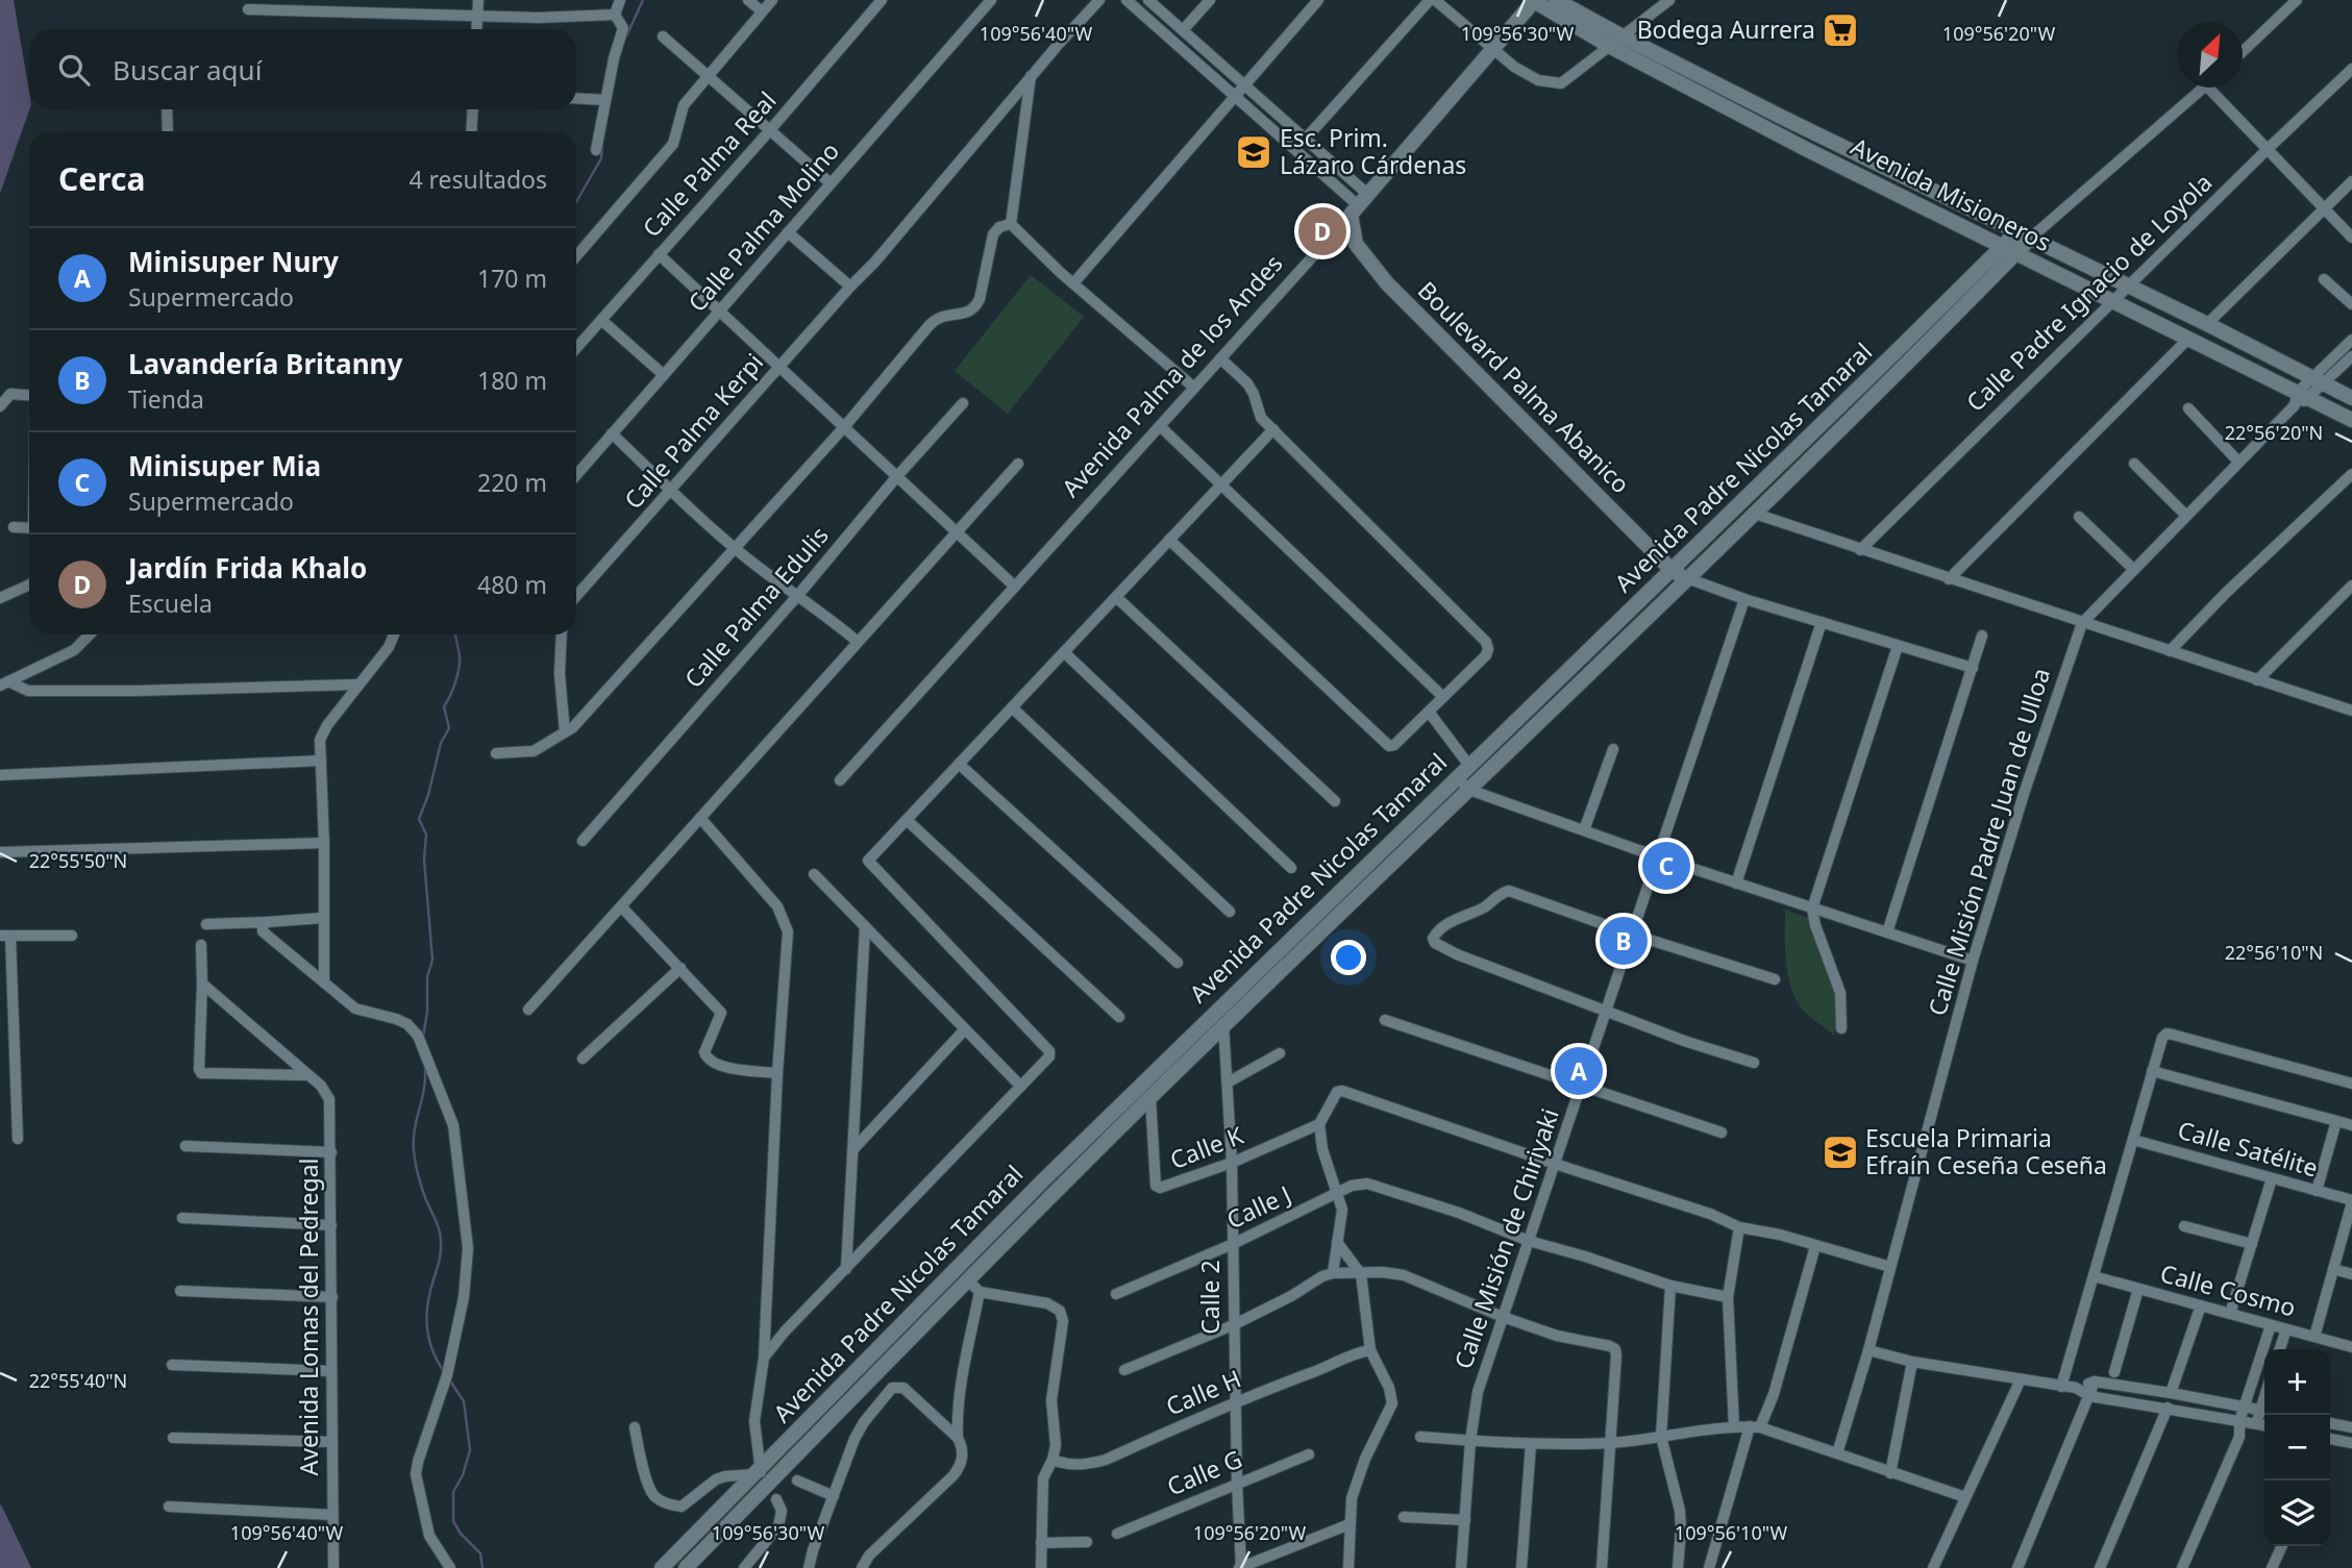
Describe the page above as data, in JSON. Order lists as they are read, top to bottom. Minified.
{"streets":{"street":["Calle Palma Real","Avenida Misioneros","Calle Palma Molino","Calle Padre Ignacio de Loyola","Avenida Palma de los Andes","Boulevard Palma Abanico","Calle Palma Kerpi","Avenida Padre Nicolas Tamaral","Calle Palma Edulis","Calle Misión Padre Juan de Ulloa","Calle K","Calle Satélite","Calle J","Calle Misión de Chiriyaki","Calle Cosmo","Calle 2","Avenida Lomas del Pedregal","Calle H","Calle G"]},"crossings":[["Avenida Misioneros","Calle Padre Ignacio de Loyola"],["Avenida Misioneros","Avenida Palma de los Andes"],["Avenida Misioneros","Avenida Padre Nicolas Tamaral"],["Avenida Misioneros","Calle Misión Padre Juan de Ulloa"],["Avenida Palma de los Andes","Boulevard Palma Abanico"],["Boulevard Palma Abanico","Avenida Padre Nicolas Tamaral"],["Avenida Padre Nicolas Tamaral","Calle K"],["Avenida Padre Nicolas Tamaral","Calle 2"],["Calle K","Calle 2"],["Calle J","Calle Misión de Chiriyaki"],["Calle J","Calle 2"],["Calle 2","Calle H"],["Calle 2","Calle G"]],"places":{"supermarket":["Bodega Aurrera"],"school or university":["Esc. Prim. Lázaro Cárdenas","Escuela Primaria Efraín Ceseña Ceseña"]},"north":"top right","page":{"search":"Buscar aquí","heading":["Cerca","4 resultados"],"pins":["D","C","B","A"],"list":[{"mark":"A","name":"Minisuper Nury","note":"Supermercado","value":"170 m"},{"mark":"B","name":"Lavandería Britanny","note":"Tienda","value":"180 m"},{"mark":"C","name":"Minisuper Mia","note":"Supermercado","value":"220 m"},{"mark":"D","name":"Jardín Frida Khalo","note":"Escuela","value":"480 m"}],"map_buttons":["+","−"]},"coordinates":["109°56'40\"W","109°56'30\"W","109°56'20\"W","22°56'20\"N","22°55'50\"N","22°56'10\"N","22°55'40\"N","109°56'10\"W"]}
